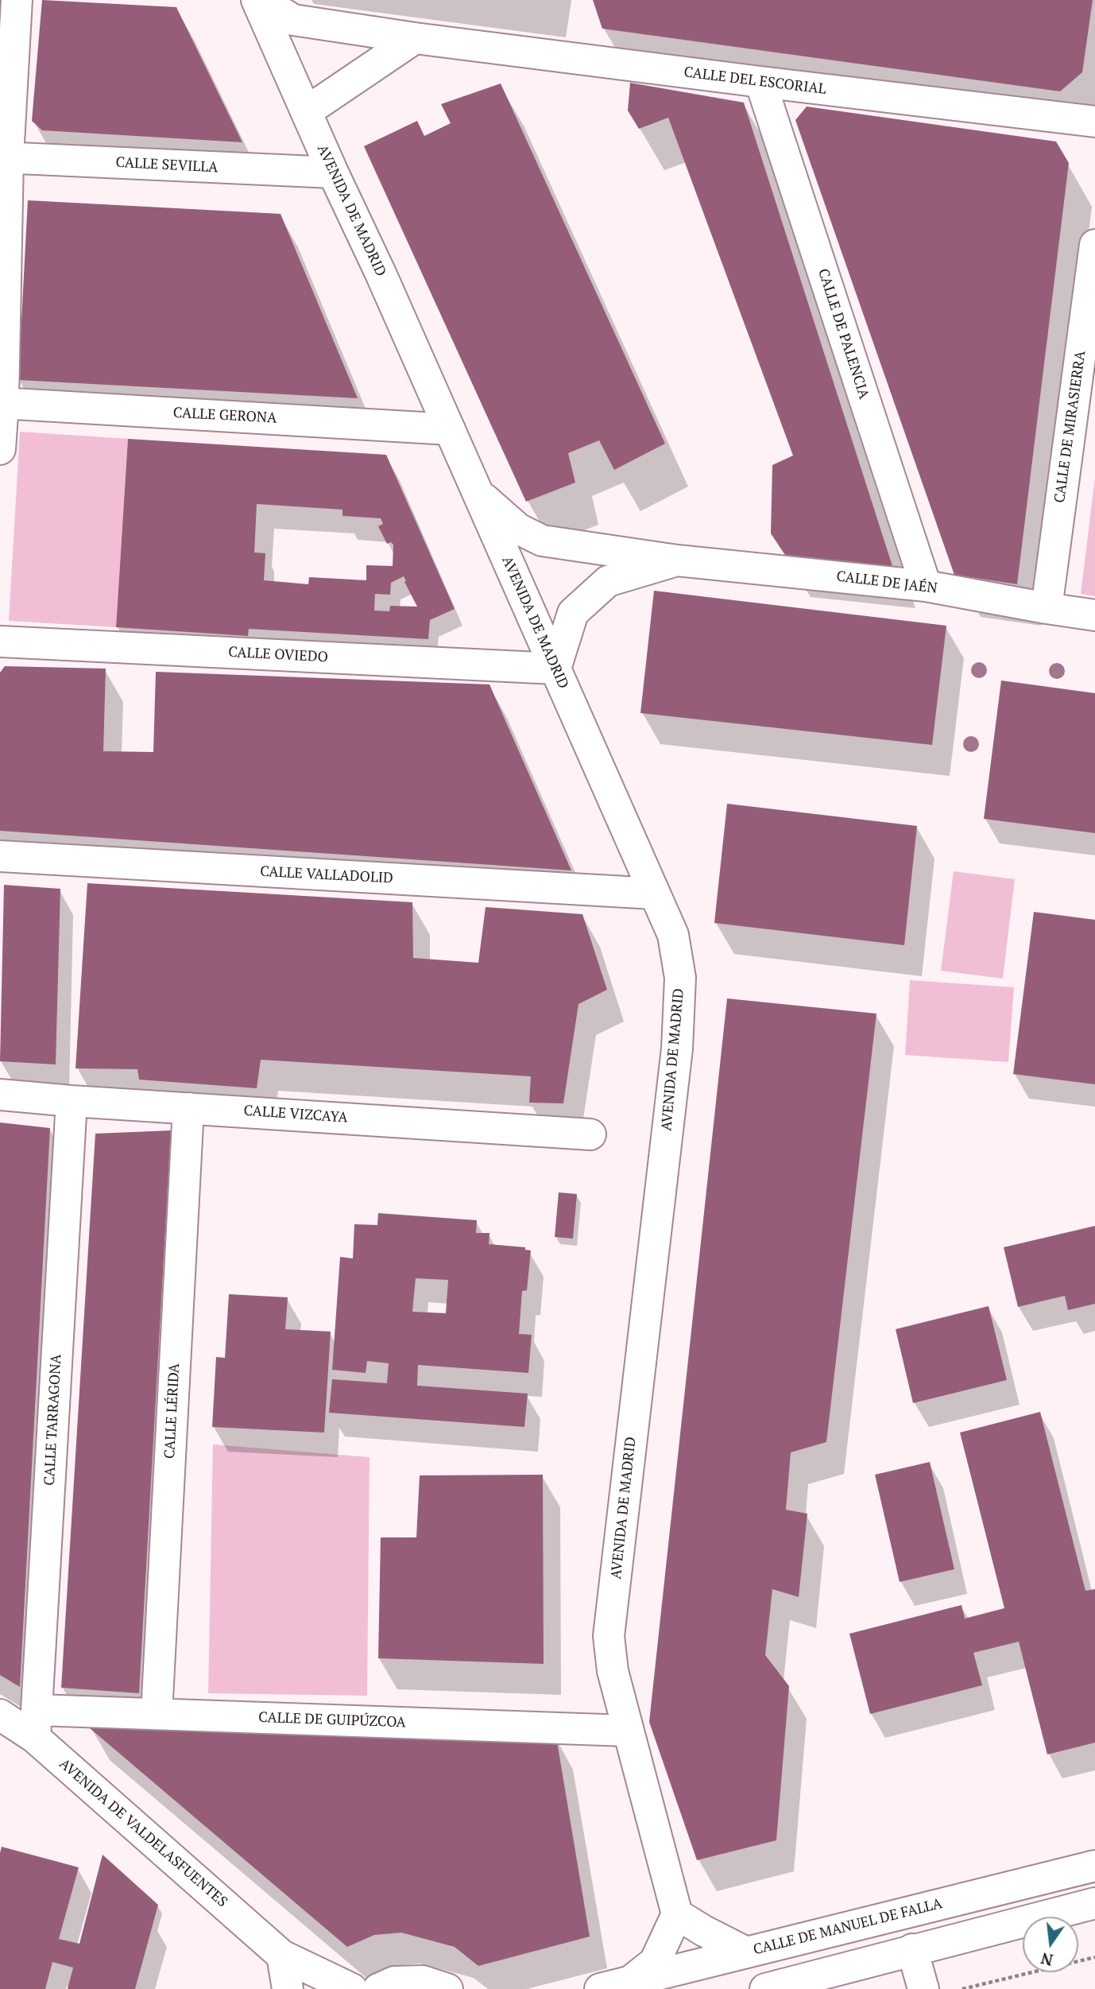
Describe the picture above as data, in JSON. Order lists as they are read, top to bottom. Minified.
{"streets":{"street":["CALLE DEL ESCORIAL","CALLE SEVILLA","AVENIDA DE MADRID","CALLE DE PALENCIA","CALLE GERONA","CALLE DE MIRASIERRA","CALLE DE JAÉN","CALLE OVIEDO","CALLE VALLADOLID","CALLE VIZCAYA","CALLE LÉRIDA","CALLE TARRAGONA","CALLE DE GUIPÚZCOA","AVENIDA DE VALDELASFUENTES","CALLE DE MANUEL DE FALLA"]},"crossings":[["CALLE DEL ESCORIAL","AVENIDA DE MADRID"],["CALLE DEL ESCORIAL","CALLE DE PALENCIA"],["CALLE SEVILLA","AVENIDA DE MADRID"],["AVENIDA DE MADRID","CALLE GERONA"],["AVENIDA DE MADRID","CALLE DE JAÉN"],["AVENIDA DE MADRID","CALLE OVIEDO"],["AVENIDA DE MADRID","CALLE VALLADOLID"],["AVENIDA DE MADRID","CALLE DE GUIPÚZCOA"],["CALLE DE PALENCIA","CALLE DE JAÉN"],["CALLE DE MIRASIERRA","CALLE DE JAÉN"],["CALLE DE JAÉN","CALLE OVIEDO"],["CALLE VIZCAYA","CALLE LÉRIDA"],["CALLE VIZCAYA","CALLE TARRAGONA"],["CALLE LÉRIDA","CALLE DE GUIPÚZCOA"],["CALLE TARRAGONA","CALLE DE GUIPÚZCOA"],["CALLE TARRAGONA","AVENIDA DE VALDELASFUENTES"],["CALLE DE GUIPÚZCOA","AVENIDA DE VALDELASFUENTES"]],"north":"bottom"}
